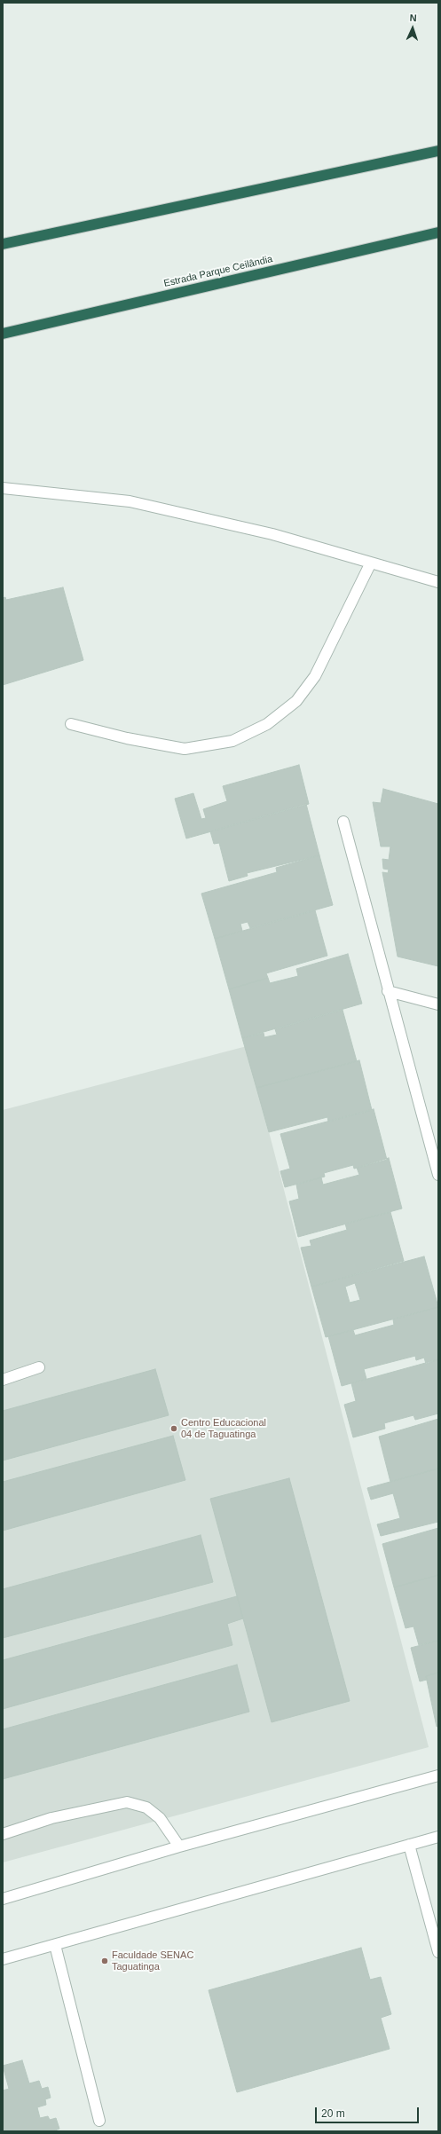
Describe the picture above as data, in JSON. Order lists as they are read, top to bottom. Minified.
{"streets":{"highway":["Estrada Parque Ceilândia"]},"places":["Centro Educacional 04 de Taguatinga","Faculdade SENAC Taguatinga"],"scale_bar":"20 m","north":"top"}
